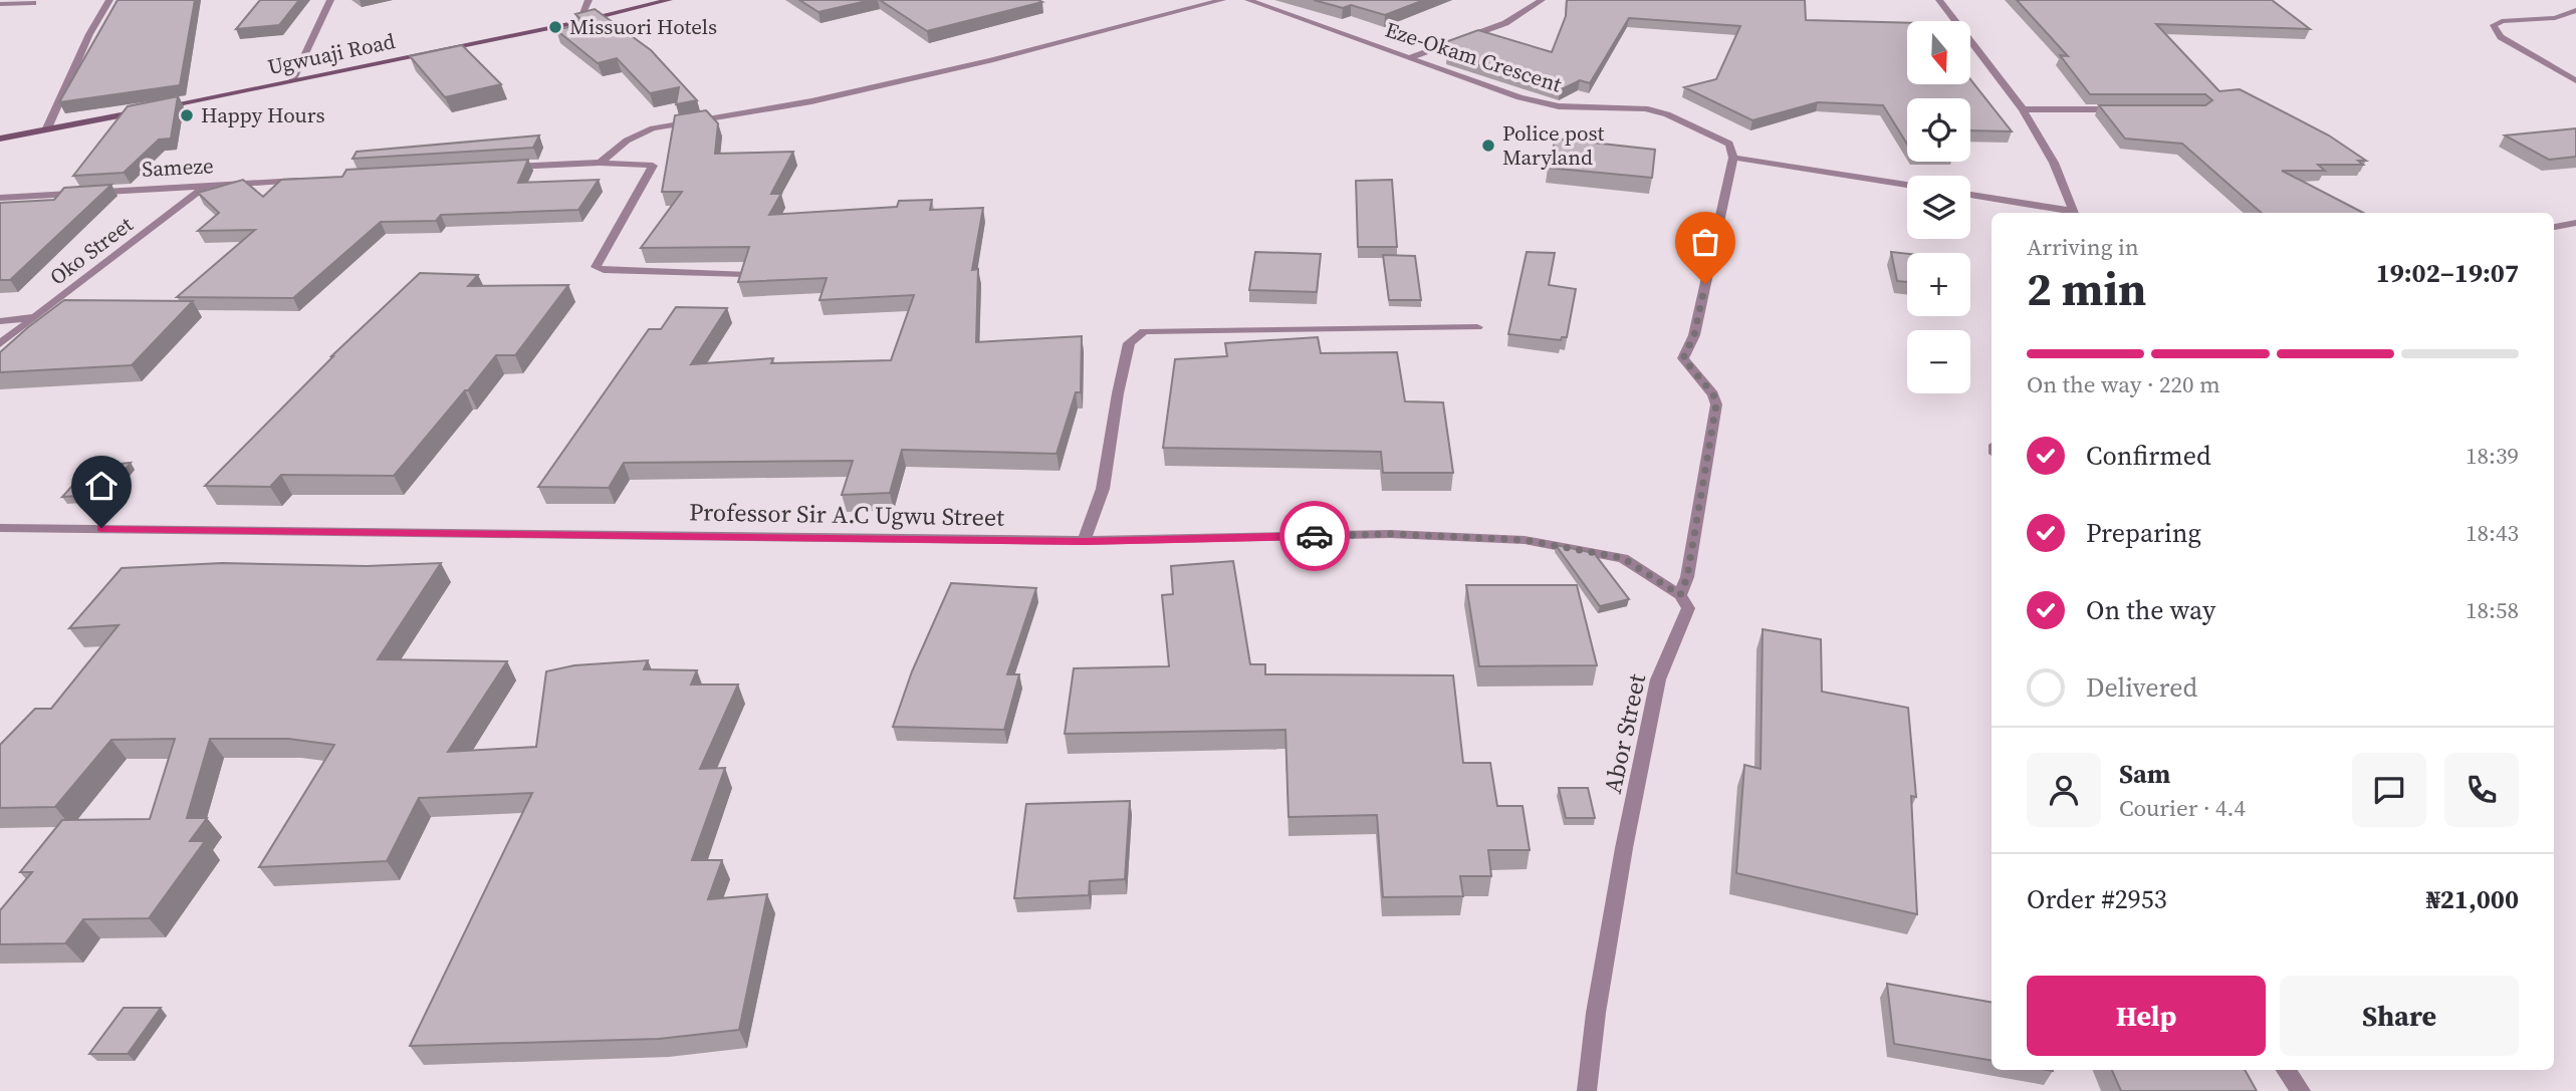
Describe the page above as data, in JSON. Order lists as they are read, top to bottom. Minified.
{"streets":{"main road":["Ugwuaji Road"],"street":["Eze-Okam Crescent","Sameze","Oko Street","Professor Sir A.C Ugwu Street","Abor Street"]},"crossings":[["Eze-Okam Crescent","Abor Street"],["Sameze","Oko Street"],["Professor Sir A.C Ugwu Street","Abor Street"]],"places":["Missuori Hotels","Happy Hours","Police post Maryland"],"north":"bottom","page":{"map_buttons":["+","−"],"heading":["2 min","Arriving in","19:02–19:07"],"panel":["Sam","Courier · 4.4","Order #2953","₦21,000"],"bar":"On the way · 220 m","list":[["Confirmed","18:39"],["Preparing","18:43"],["On the way","18:58"],"Delivered"],"buttons":["Help","Share"]}}
